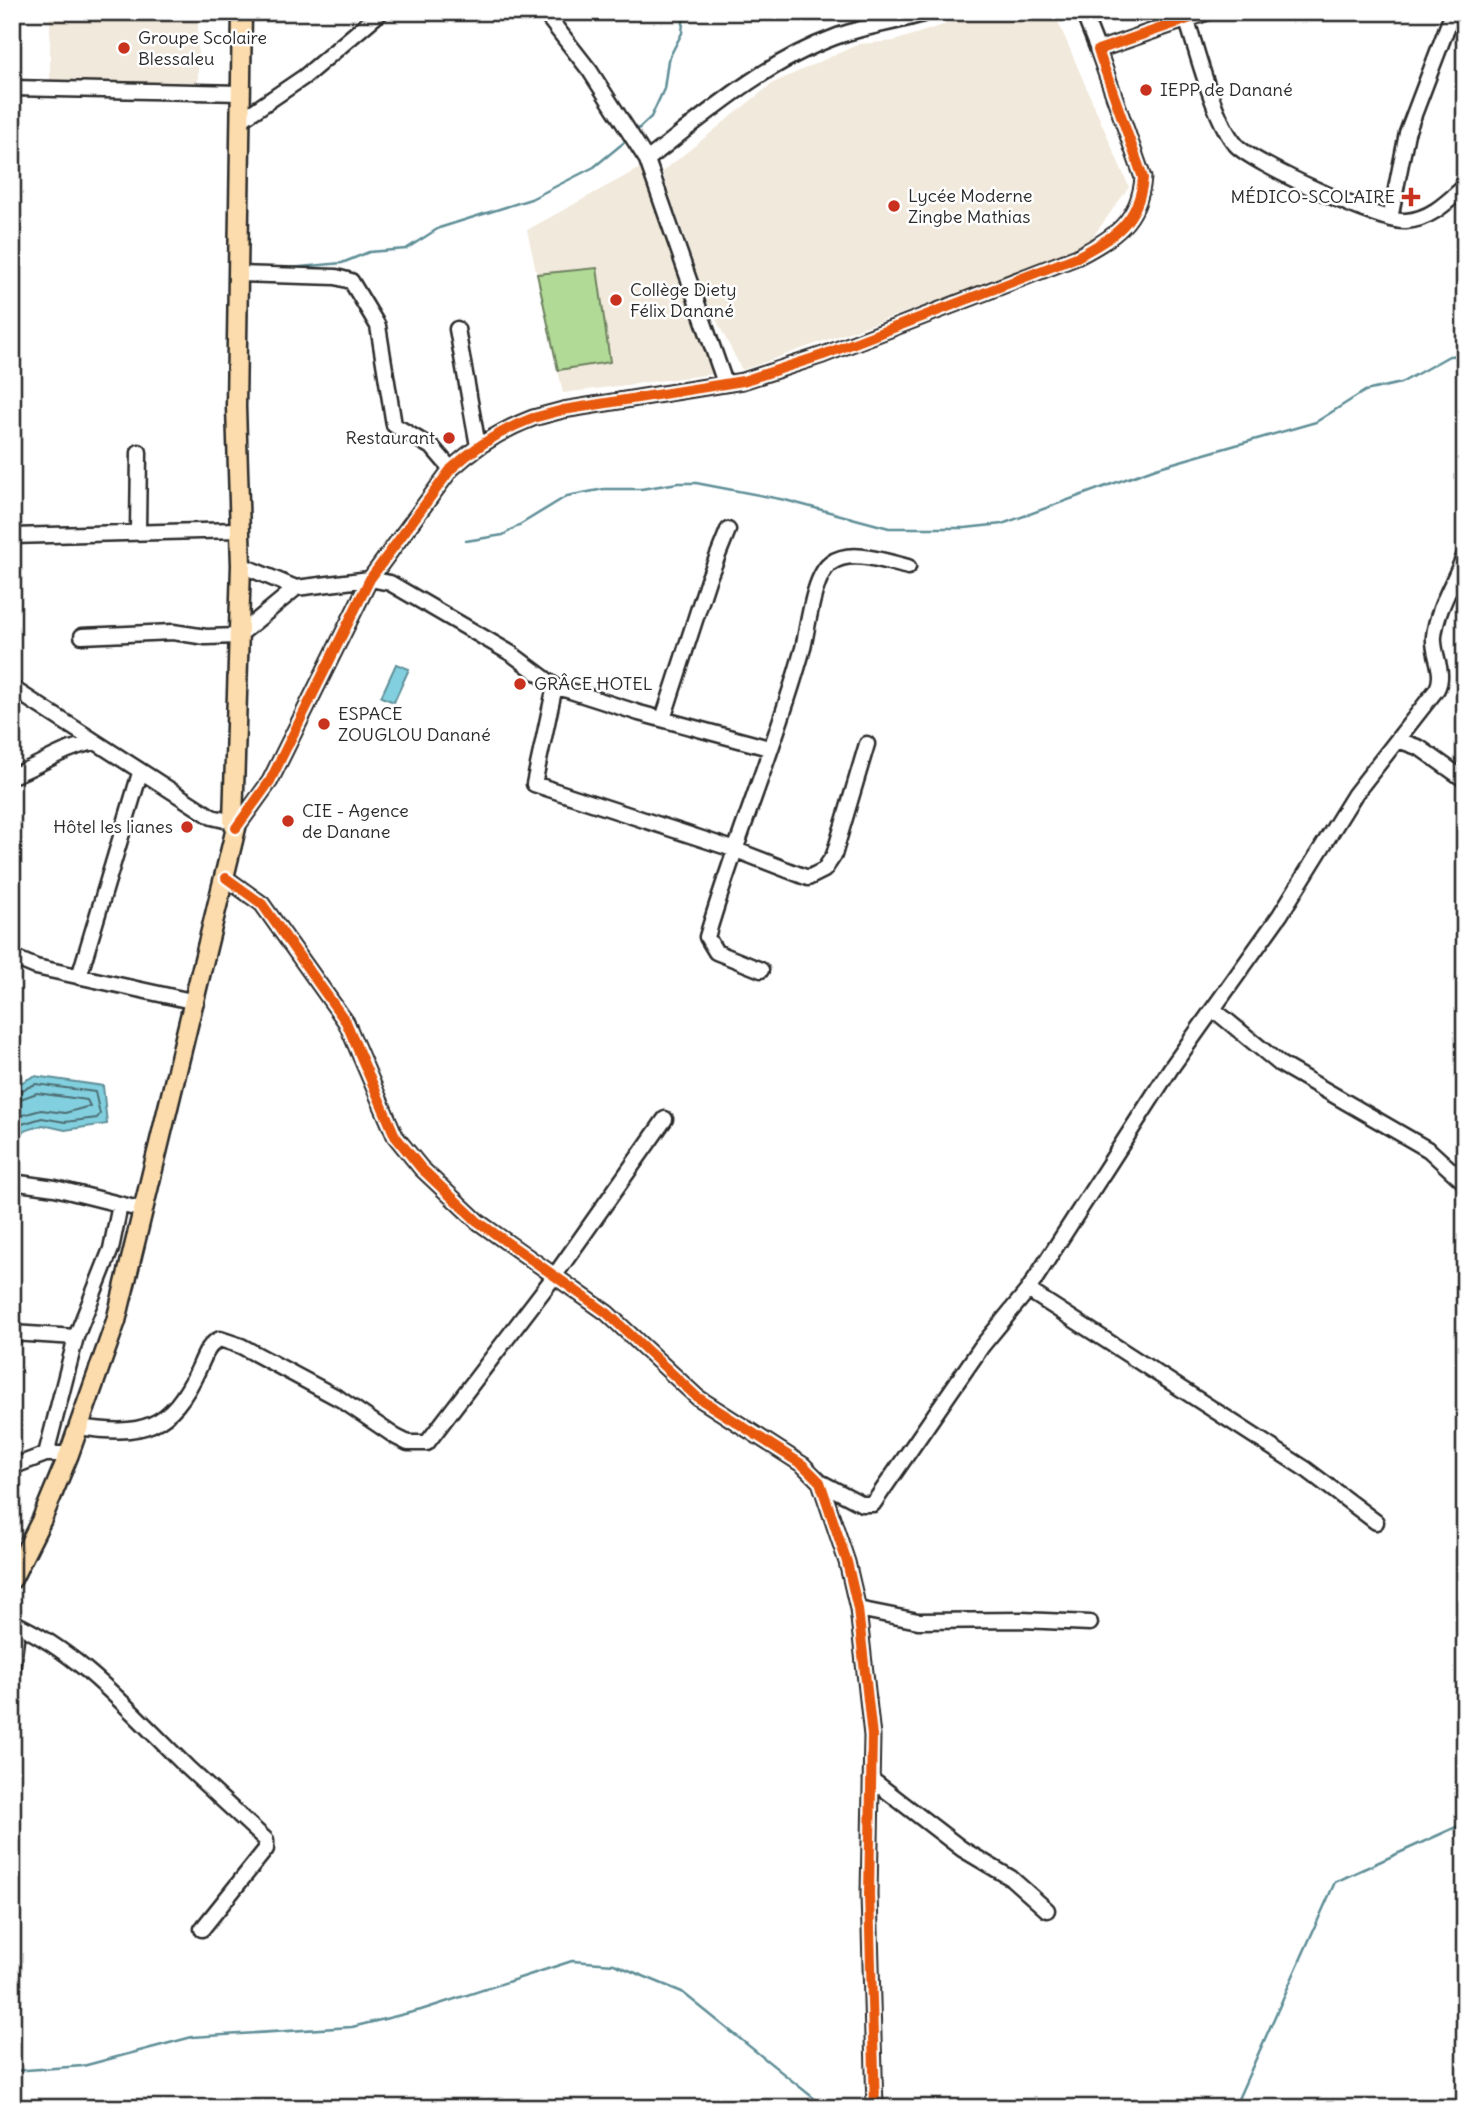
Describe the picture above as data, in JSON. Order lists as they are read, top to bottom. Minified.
{"places":{"other":["Groupe Scolaire Blessaleu","IEPP de Danané","Lycée Moderne Zingbe Mathias","Collège Diety Félix Danané","Restaurant","GRÂCE HOTEL","ESPACE ZOUGLOU Danané","CIE - Agence de Danane","Hôtel les lianes"],"health":["MÉDICO-SCOLAIRE"]}}
